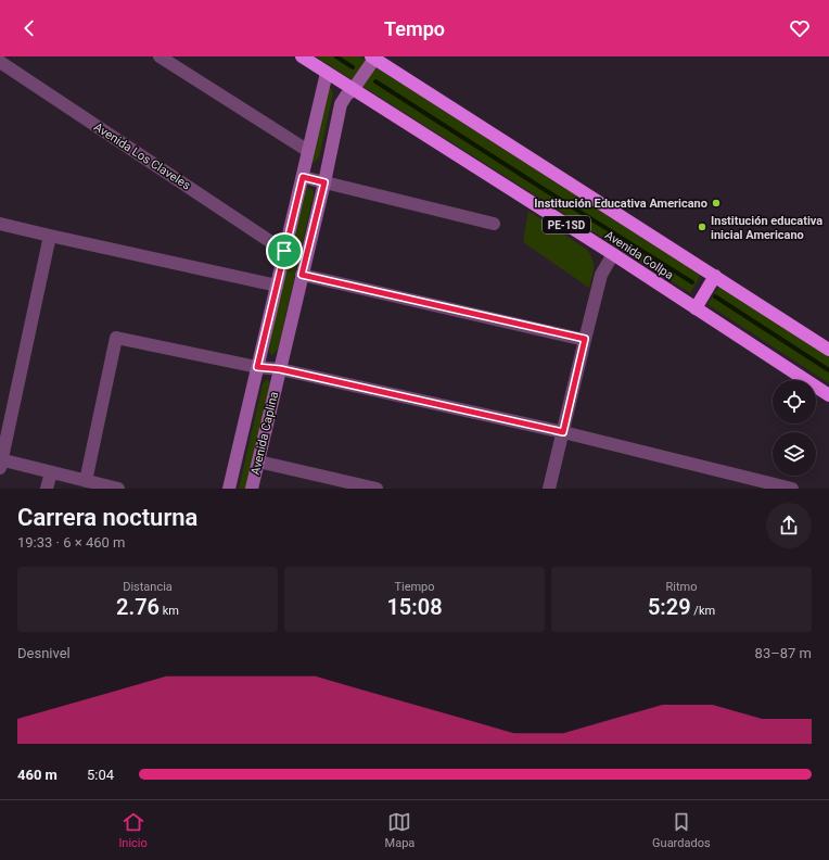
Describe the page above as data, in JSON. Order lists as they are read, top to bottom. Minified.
{"streets":{"highway":["PE-1SD","Avenida Collpa"],"street":["Avenida Los Claveles","Avenida Caplina"]},"crossings":[["Avenida Los Claveles","Avenida Caplina"],["Avenida Collpa","Avenida Caplina"]],"places":["Institución Educativa Americano","Institución educativa inicial Americano"],"page":{"header":"Tempo","heading":["Carrera nocturna","19:33 · 6 × 460 m"],"stats":[["Distancia","2.76 km"],["Tiempo","15:08"],["Ritmo","5:29 /km"]],"chart":["Desnivel","83–87 m"],"list":[{"name":"460 m","note":"5:04"}],"tabs":["Inicio","Mapa","Guardados"]}}
